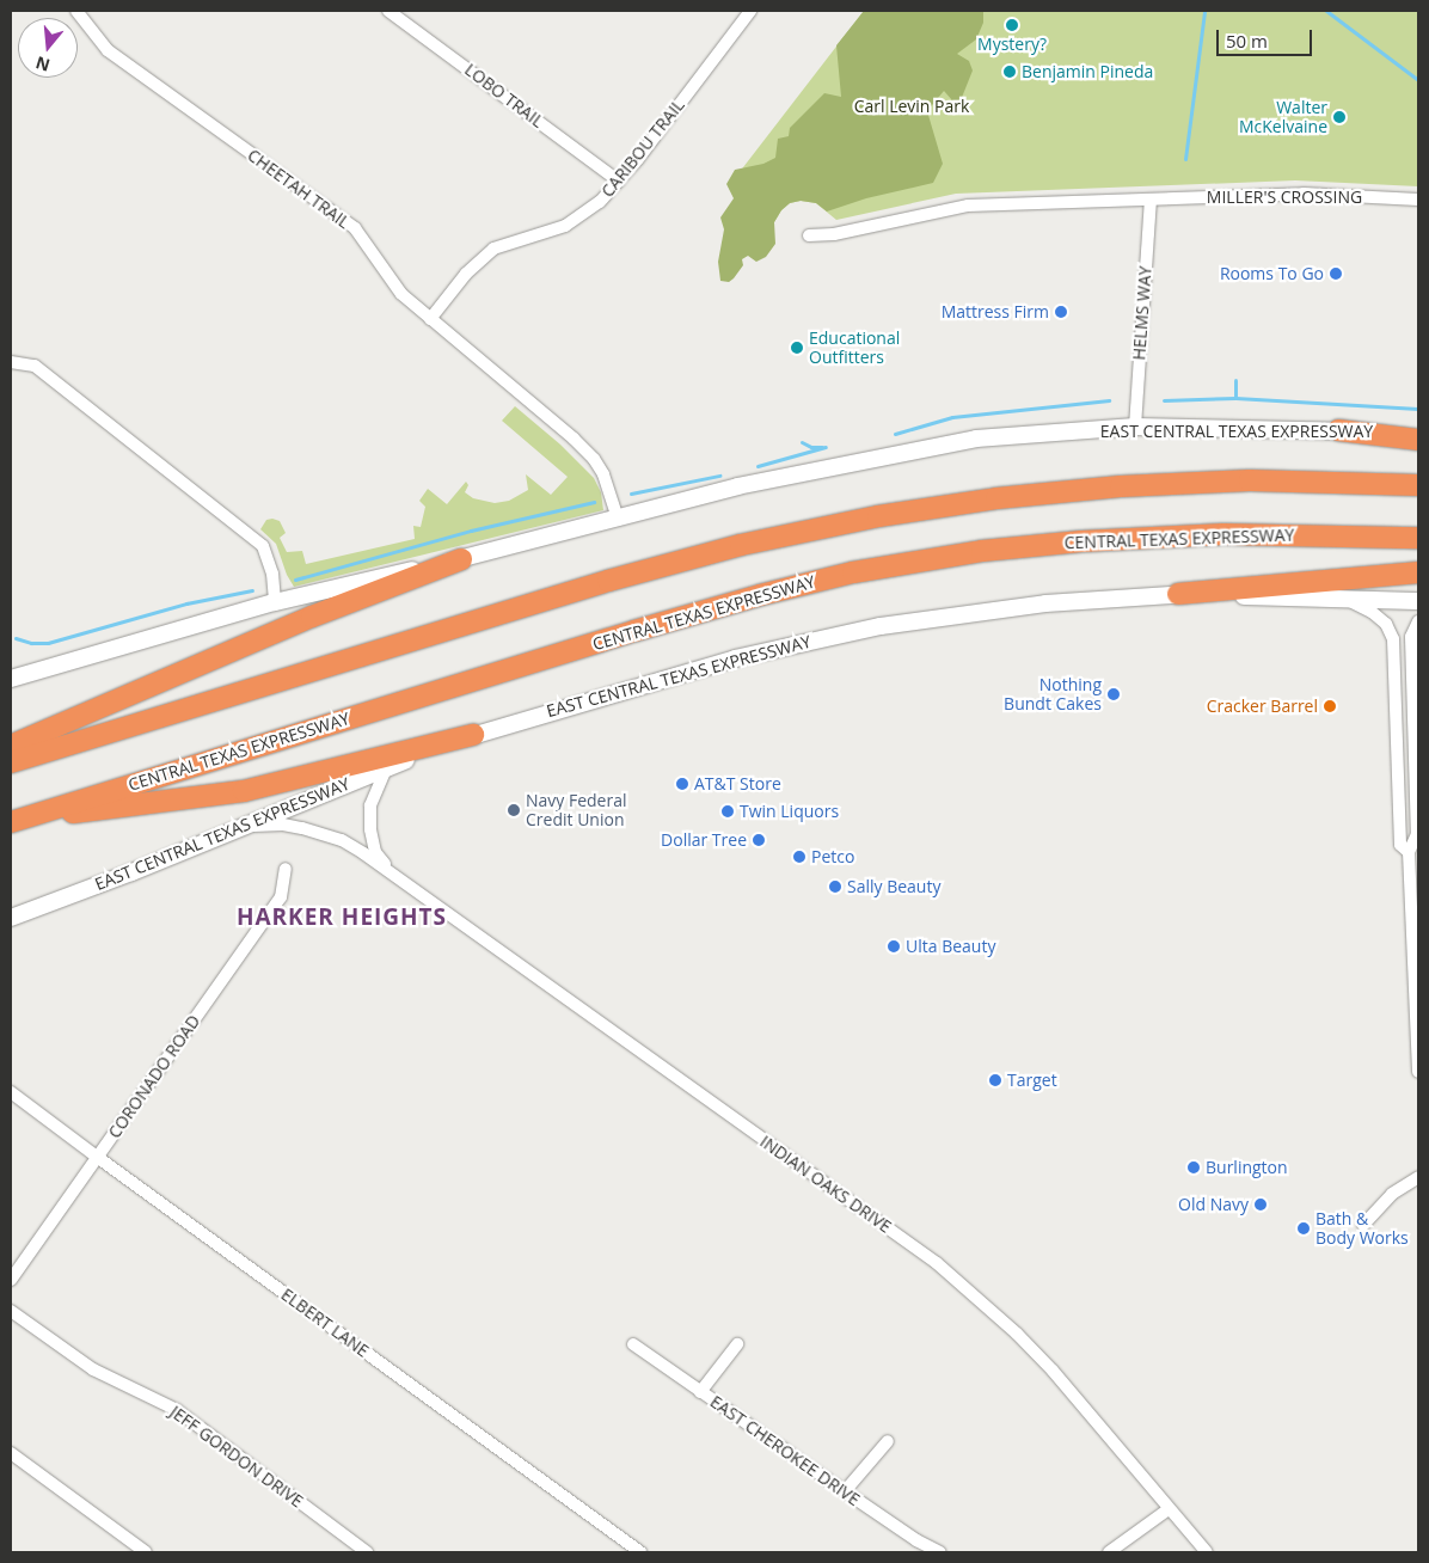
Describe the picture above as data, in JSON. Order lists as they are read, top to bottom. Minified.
{"streets":{"highway":["CENTRAL TEXAS EXPRESSWAY"],"main road":["EAST CENTRAL TEXAS EXPRESSWAY"],"street":["LOBO TRAIL","CARIBOU TRAIL","CHEETAH TRAIL","MILLER'S CROSSING","HELMS WAY","CORONADO ROAD","INDIAN OAKS DRIVE","ELBERT LANE","EAST CHEROKEE DRIVE","JEFF GORDON DRIVE"]},"crossings":[["LOBO TRAIL","CARIBOU TRAIL"],["CARIBOU TRAIL","CHEETAH TRAIL"],["CHEETAH TRAIL","EAST CENTRAL TEXAS EXPRESSWAY"],["MILLER'S CROSSING","HELMS WAY"],["HELMS WAY","EAST CENTRAL TEXAS EXPRESSWAY"],["CORONADO ROAD","ELBERT LANE"]],"districts":["HARKER HEIGHTS"],"parks":["Carl Levin Park"],"places":["Mystery?","Benjamin Pineda","Walter McKelvaine","Rooms To Go","Mattress Firm","Educational Outfitters","Nothing Bundt Cakes","Cracker Barrel","AT&T Store","Navy Federal Credit Union","Twin Liquors","Dollar Tree","Petco","Sally Beauty","Ulta Beauty","Target","Burlington","Old Navy","Bath & Body Works"],"scale_bar":"50 m","north":"bottom"}
